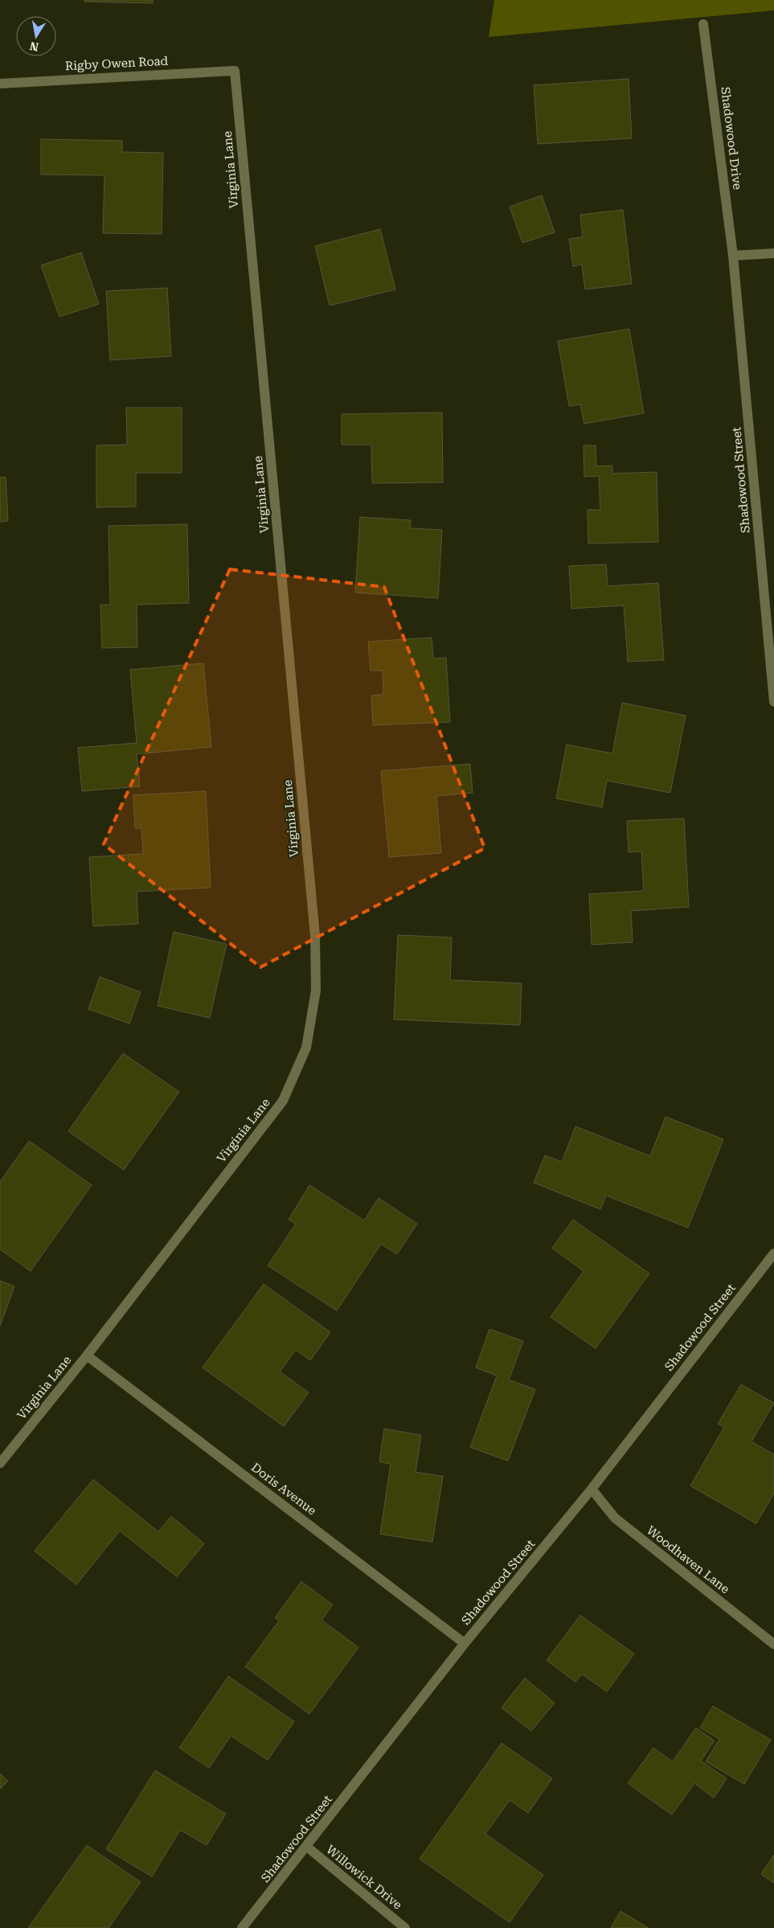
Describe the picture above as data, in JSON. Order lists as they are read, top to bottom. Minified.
{"streets":{"street":["Rigby Owen Road","Shadowood Drive","Virginia Lane","Shadowood Street","Doris Avenue","Woodhaven Lane","Willowick Drive"]},"crossings":[["Rigby Owen Road","Virginia Lane"],["Shadowood Drive","Shadowood Street"],["Virginia Lane","Doris Avenue"],["Shadowood Street","Doris Avenue"],["Shadowood Street","Woodhaven Lane"],["Shadowood Street","Willowick Drive"]],"north":"bottom"}
